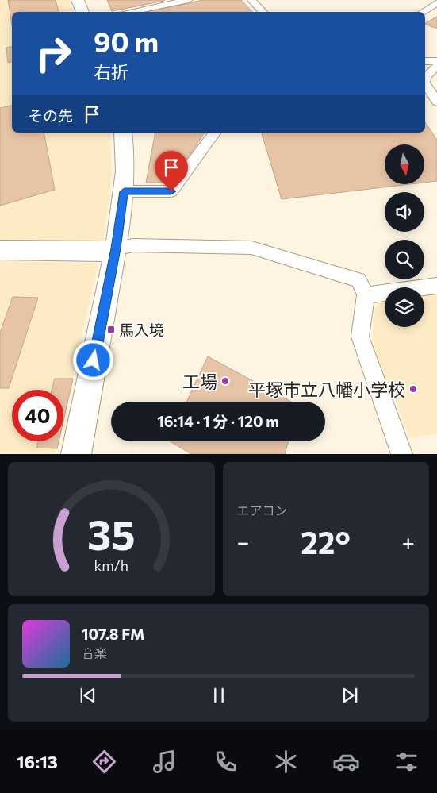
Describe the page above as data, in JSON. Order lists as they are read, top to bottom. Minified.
{"places":{"transit":["馬入境"],"other":["工場","平塚市立八幡小学校"]},"north":"bottom","page":{"turn":["90 m","右折"],"then":"その先","limit":"40","trip":"16:14 · 1 分 · 120 m","tile":"エアコン","heat":["−","22°","+"],"song":["107.8 FM","音楽"],"tabs":"16:13","gauge":["35","km/h"]}}
